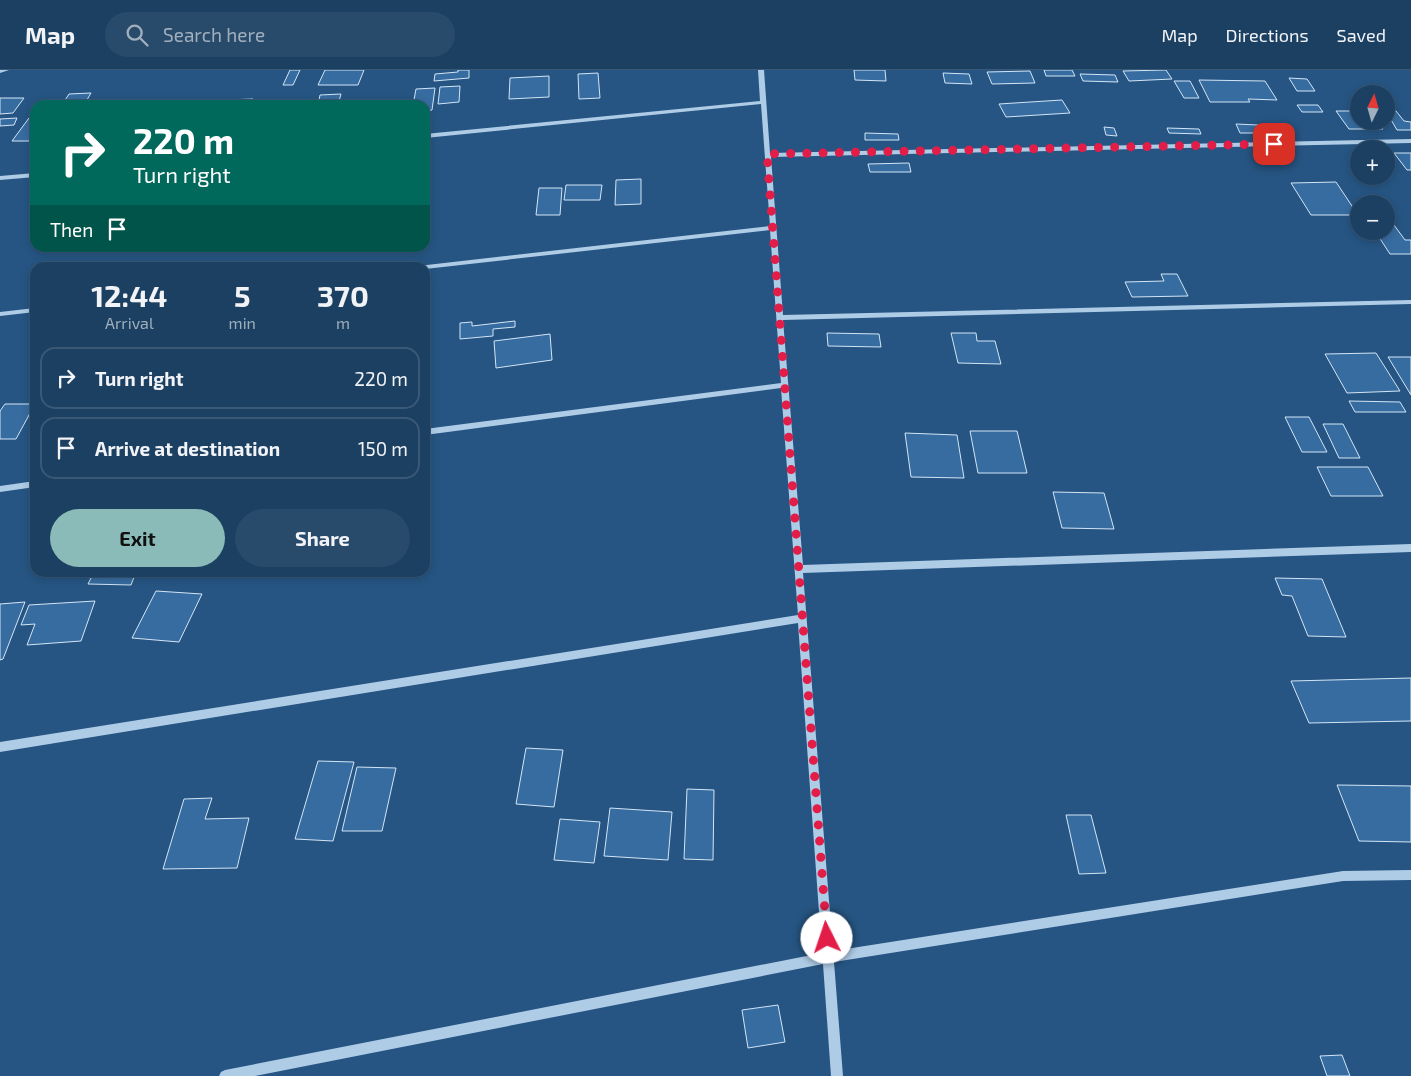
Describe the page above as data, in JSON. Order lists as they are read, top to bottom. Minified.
{"north":"top","page":{"header":"Map","search":"Search here","nav":["Map","Directions","Saved"],"map_buttons":["+","−"],"turn":["220 m","Turn right"],"then":"Then","eta":["12:44","Arrival","5","min","370","m"],"list":[{"name":"Turn right","value":"220 m"},{"name":"Arrive at destination","value":"150 m"}],"buttons":["Exit","Share"]}}
